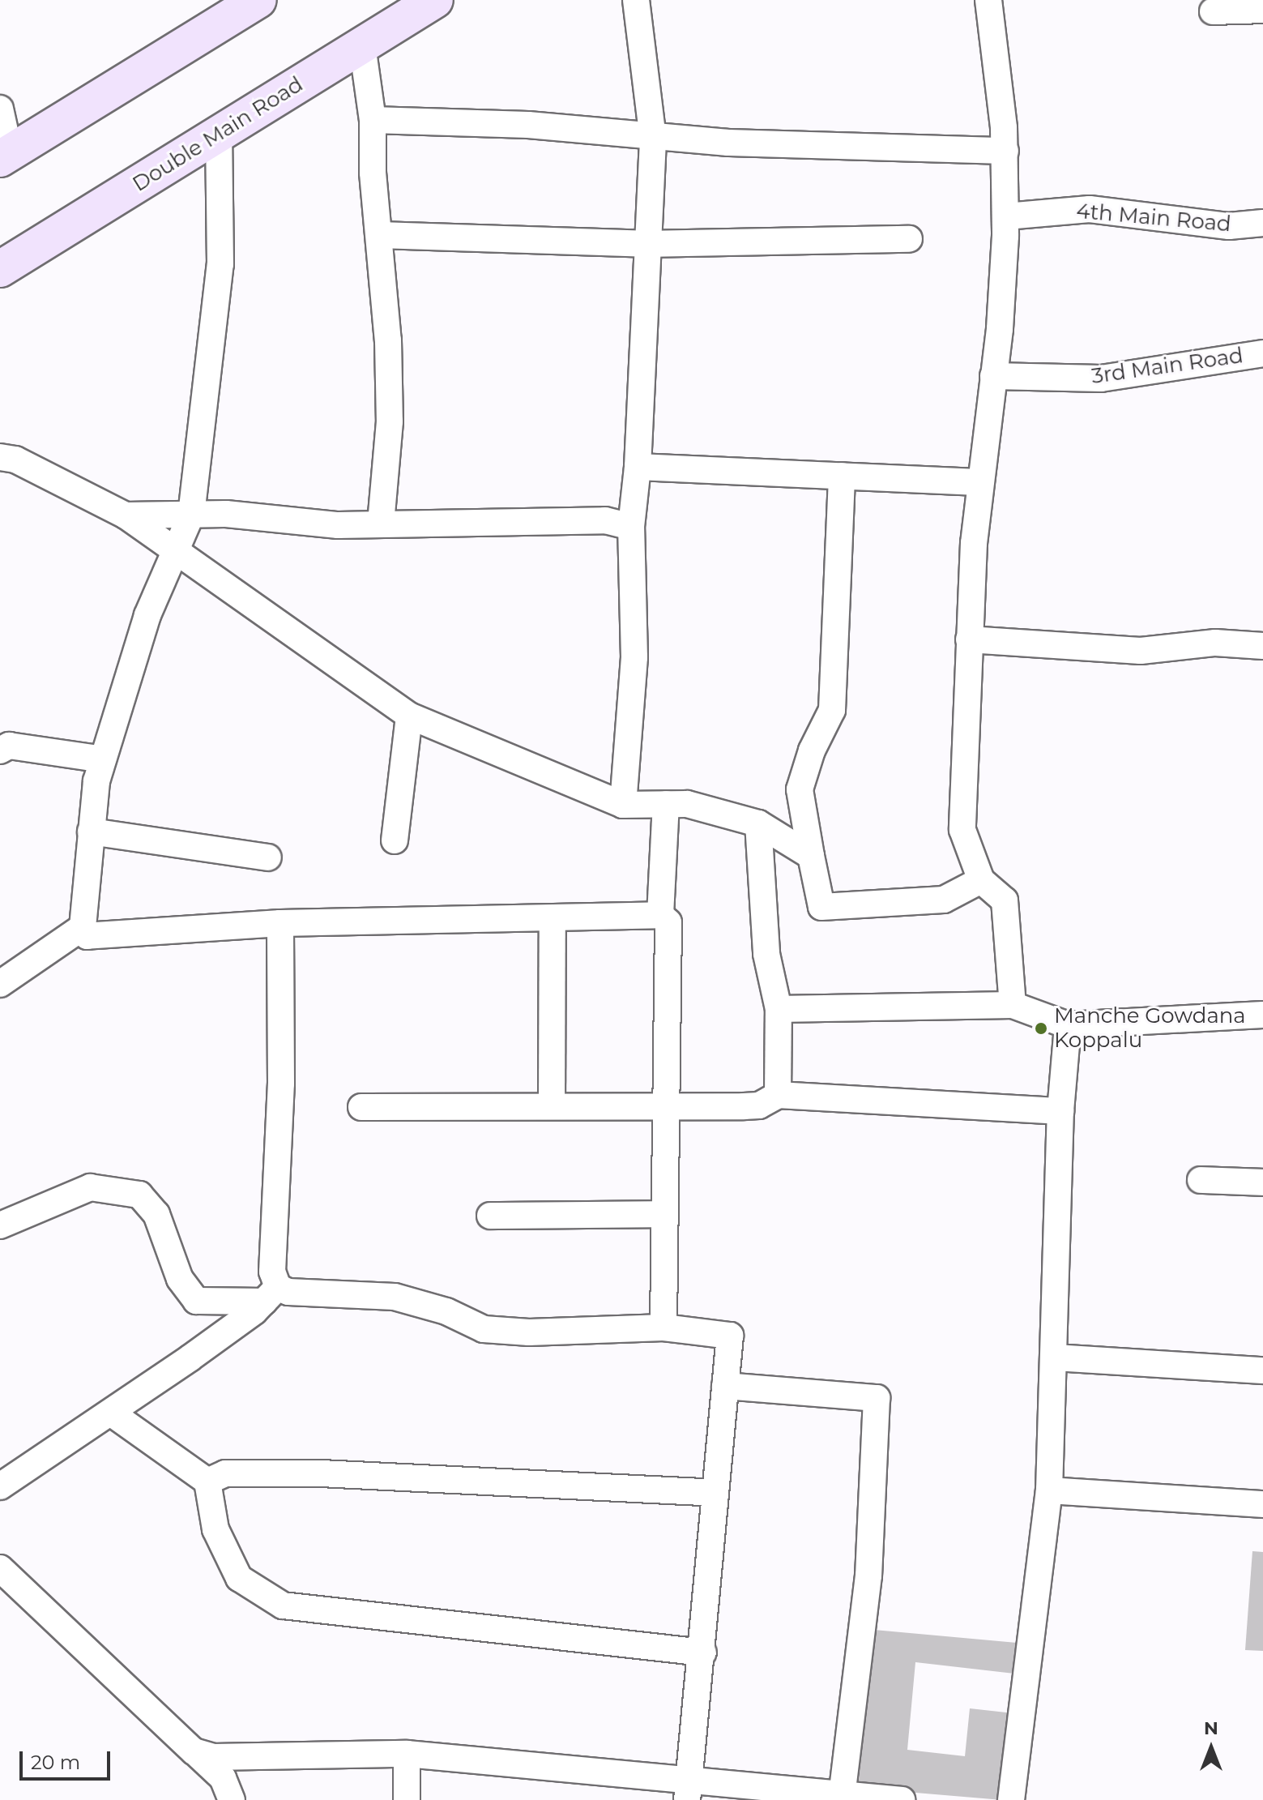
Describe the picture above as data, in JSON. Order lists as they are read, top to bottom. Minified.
{"streets":{"street":["Double Main Road","4th Main Road","3rd Main Road"]},"places":["Manche Gowdana Koppalu"],"scale_bar":"20 m","north":"top"}
